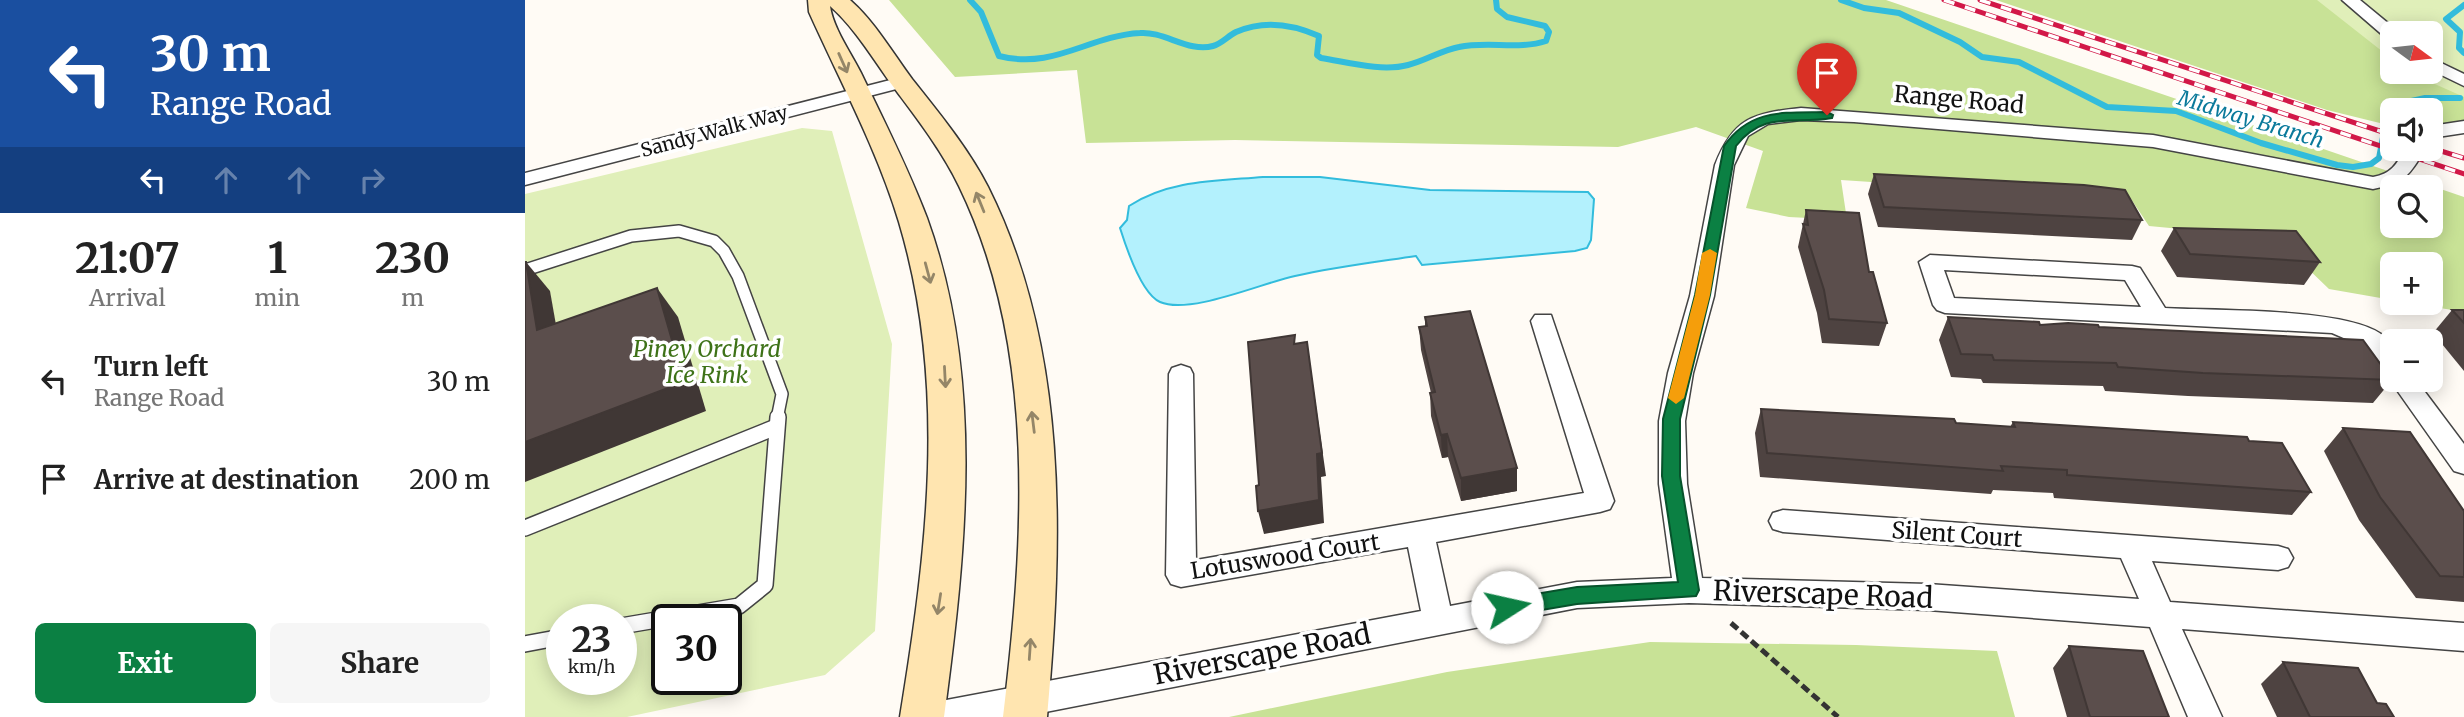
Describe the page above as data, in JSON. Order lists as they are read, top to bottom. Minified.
{"streets":{"street":["Range Road","Sandy Walk Way","Silent Court","Lotuswood Court","Riverscape Road"]},"crossings":[["Range Road","Riverscape Road"]],"water":["Midway Branch"],"parks":["Piney Orchard Ice Rink"],"north":"right","page":{"turn":["30 m","Range Road"],"map_buttons":["+","−"],"eta":["21:07","Arrival","1","min","230","m"],"list":[{"name":"Turn left","note":"Range Road","value":"30 m"},{"name":"Arrive at destination","value":"200 m"}],"speed":"23 km/h","limit":"30","buttons":["Exit","Share"]}}
